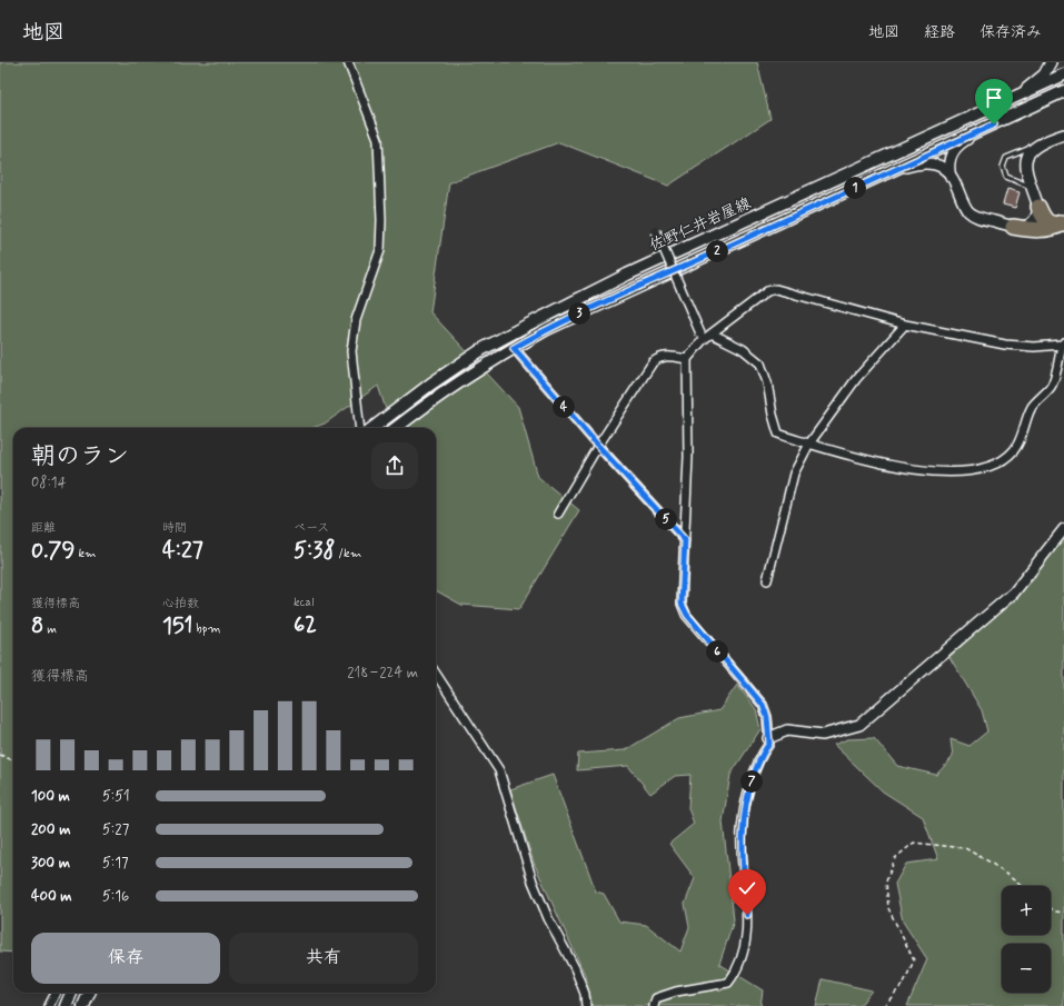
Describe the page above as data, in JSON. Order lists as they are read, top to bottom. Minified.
{"streets":{"main road":["佐野仁井岩屋線"]},"page":{"header":"地図","nav":["地図","経路","保存済み"],"pins":["1","2","3","4","5","6","7"],"heading":["朝のラン","08:14"],"stats":[["距離","0.79 km"],["時間","4:27"],["ペース","5:38 /km"],["獲得標高","8 m"],["心拍数","151 bpm"],["kcal","62"]],"chart":["獲得標高","218–224 m"],"list":[{"name":"100 m","note":"5:51"},{"name":"200 m","note":"5:27"},{"name":"300 m","note":"5:17"},{"name":"400 m","note":"5:16"}],"map_buttons":["+","−"],"buttons":["保存","共有"]}}
